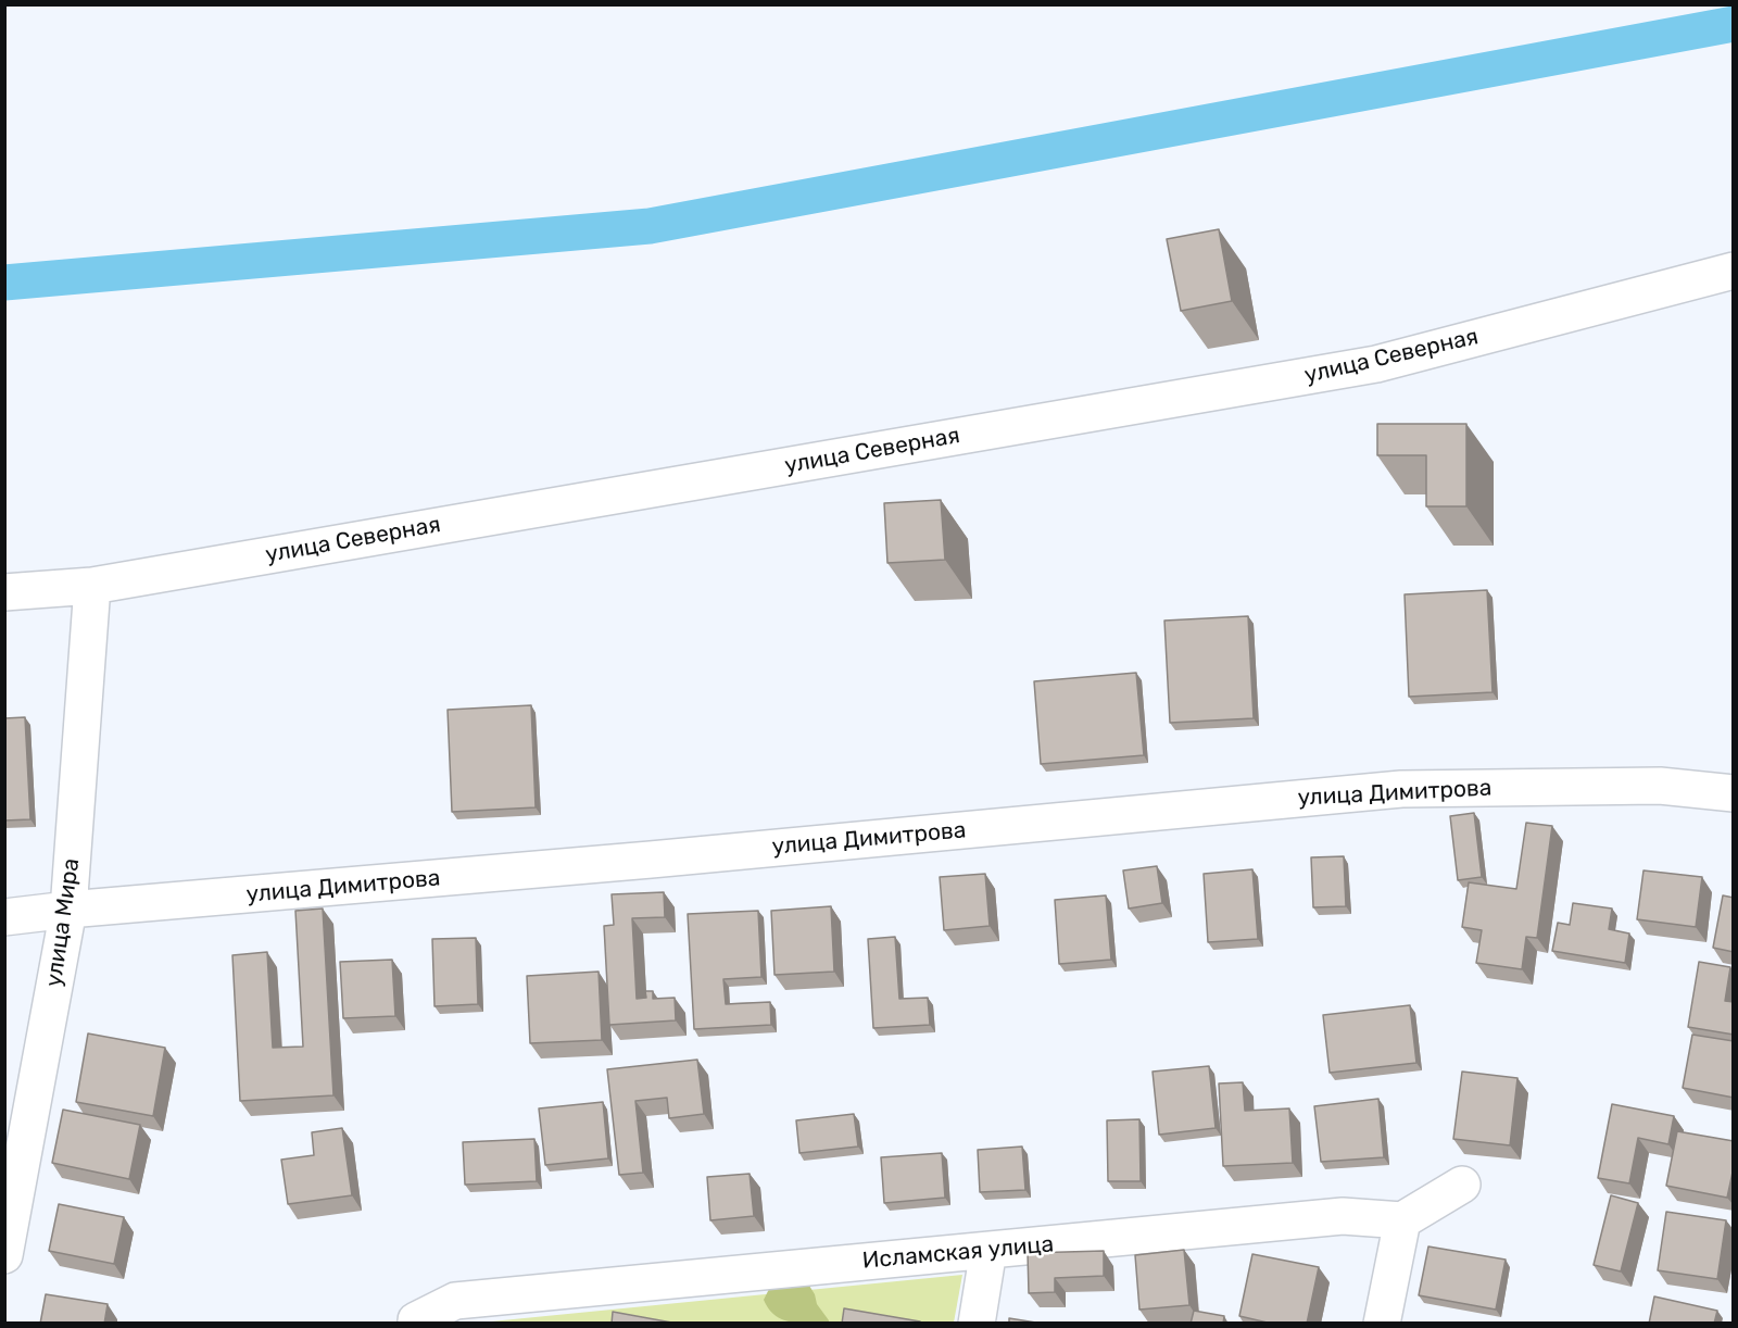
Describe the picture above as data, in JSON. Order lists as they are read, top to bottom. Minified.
{"streets":{"street":["улица Северная","улица Димитрова","улица Мира","Исламская улица"]},"crossings":[["улица Северная","улица Мира"],["улица Димитрова","улица Мира"]]}
